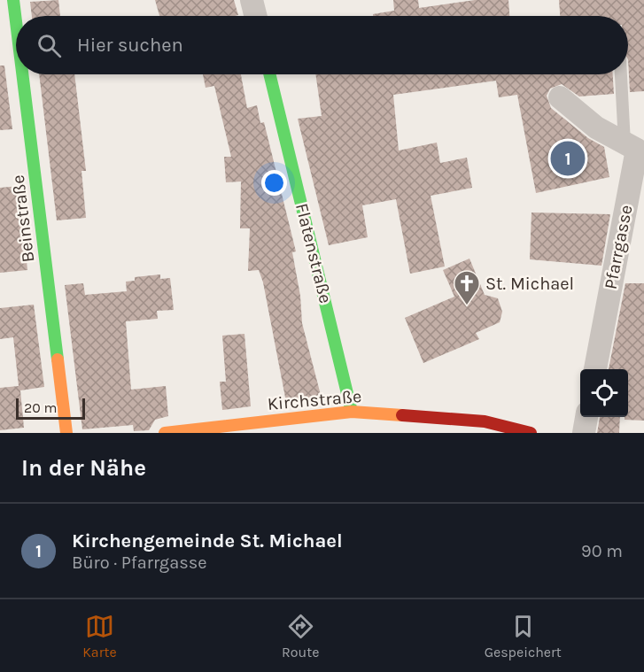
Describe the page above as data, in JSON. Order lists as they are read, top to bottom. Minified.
{"streets":{"street":["Beinstraße","Pfarrgasse","Flatenstraße","Kirchstraße"]},"crossings":[["Flatenstraße","Kirchstraße"]],"places":{"church":["St. Michael"]},"scale_bar":"20 m","page":{"search":"Hier suchen","pins":"1","scale":"20 m","heading":"In der Nähe","list":[{"mark":"1","name":"Kirchengemeinde St. Michael","note":"Büro · Pfarrgasse","value":"90 m"}],"nav":["Karte","Route","Gespeichert"]}}
